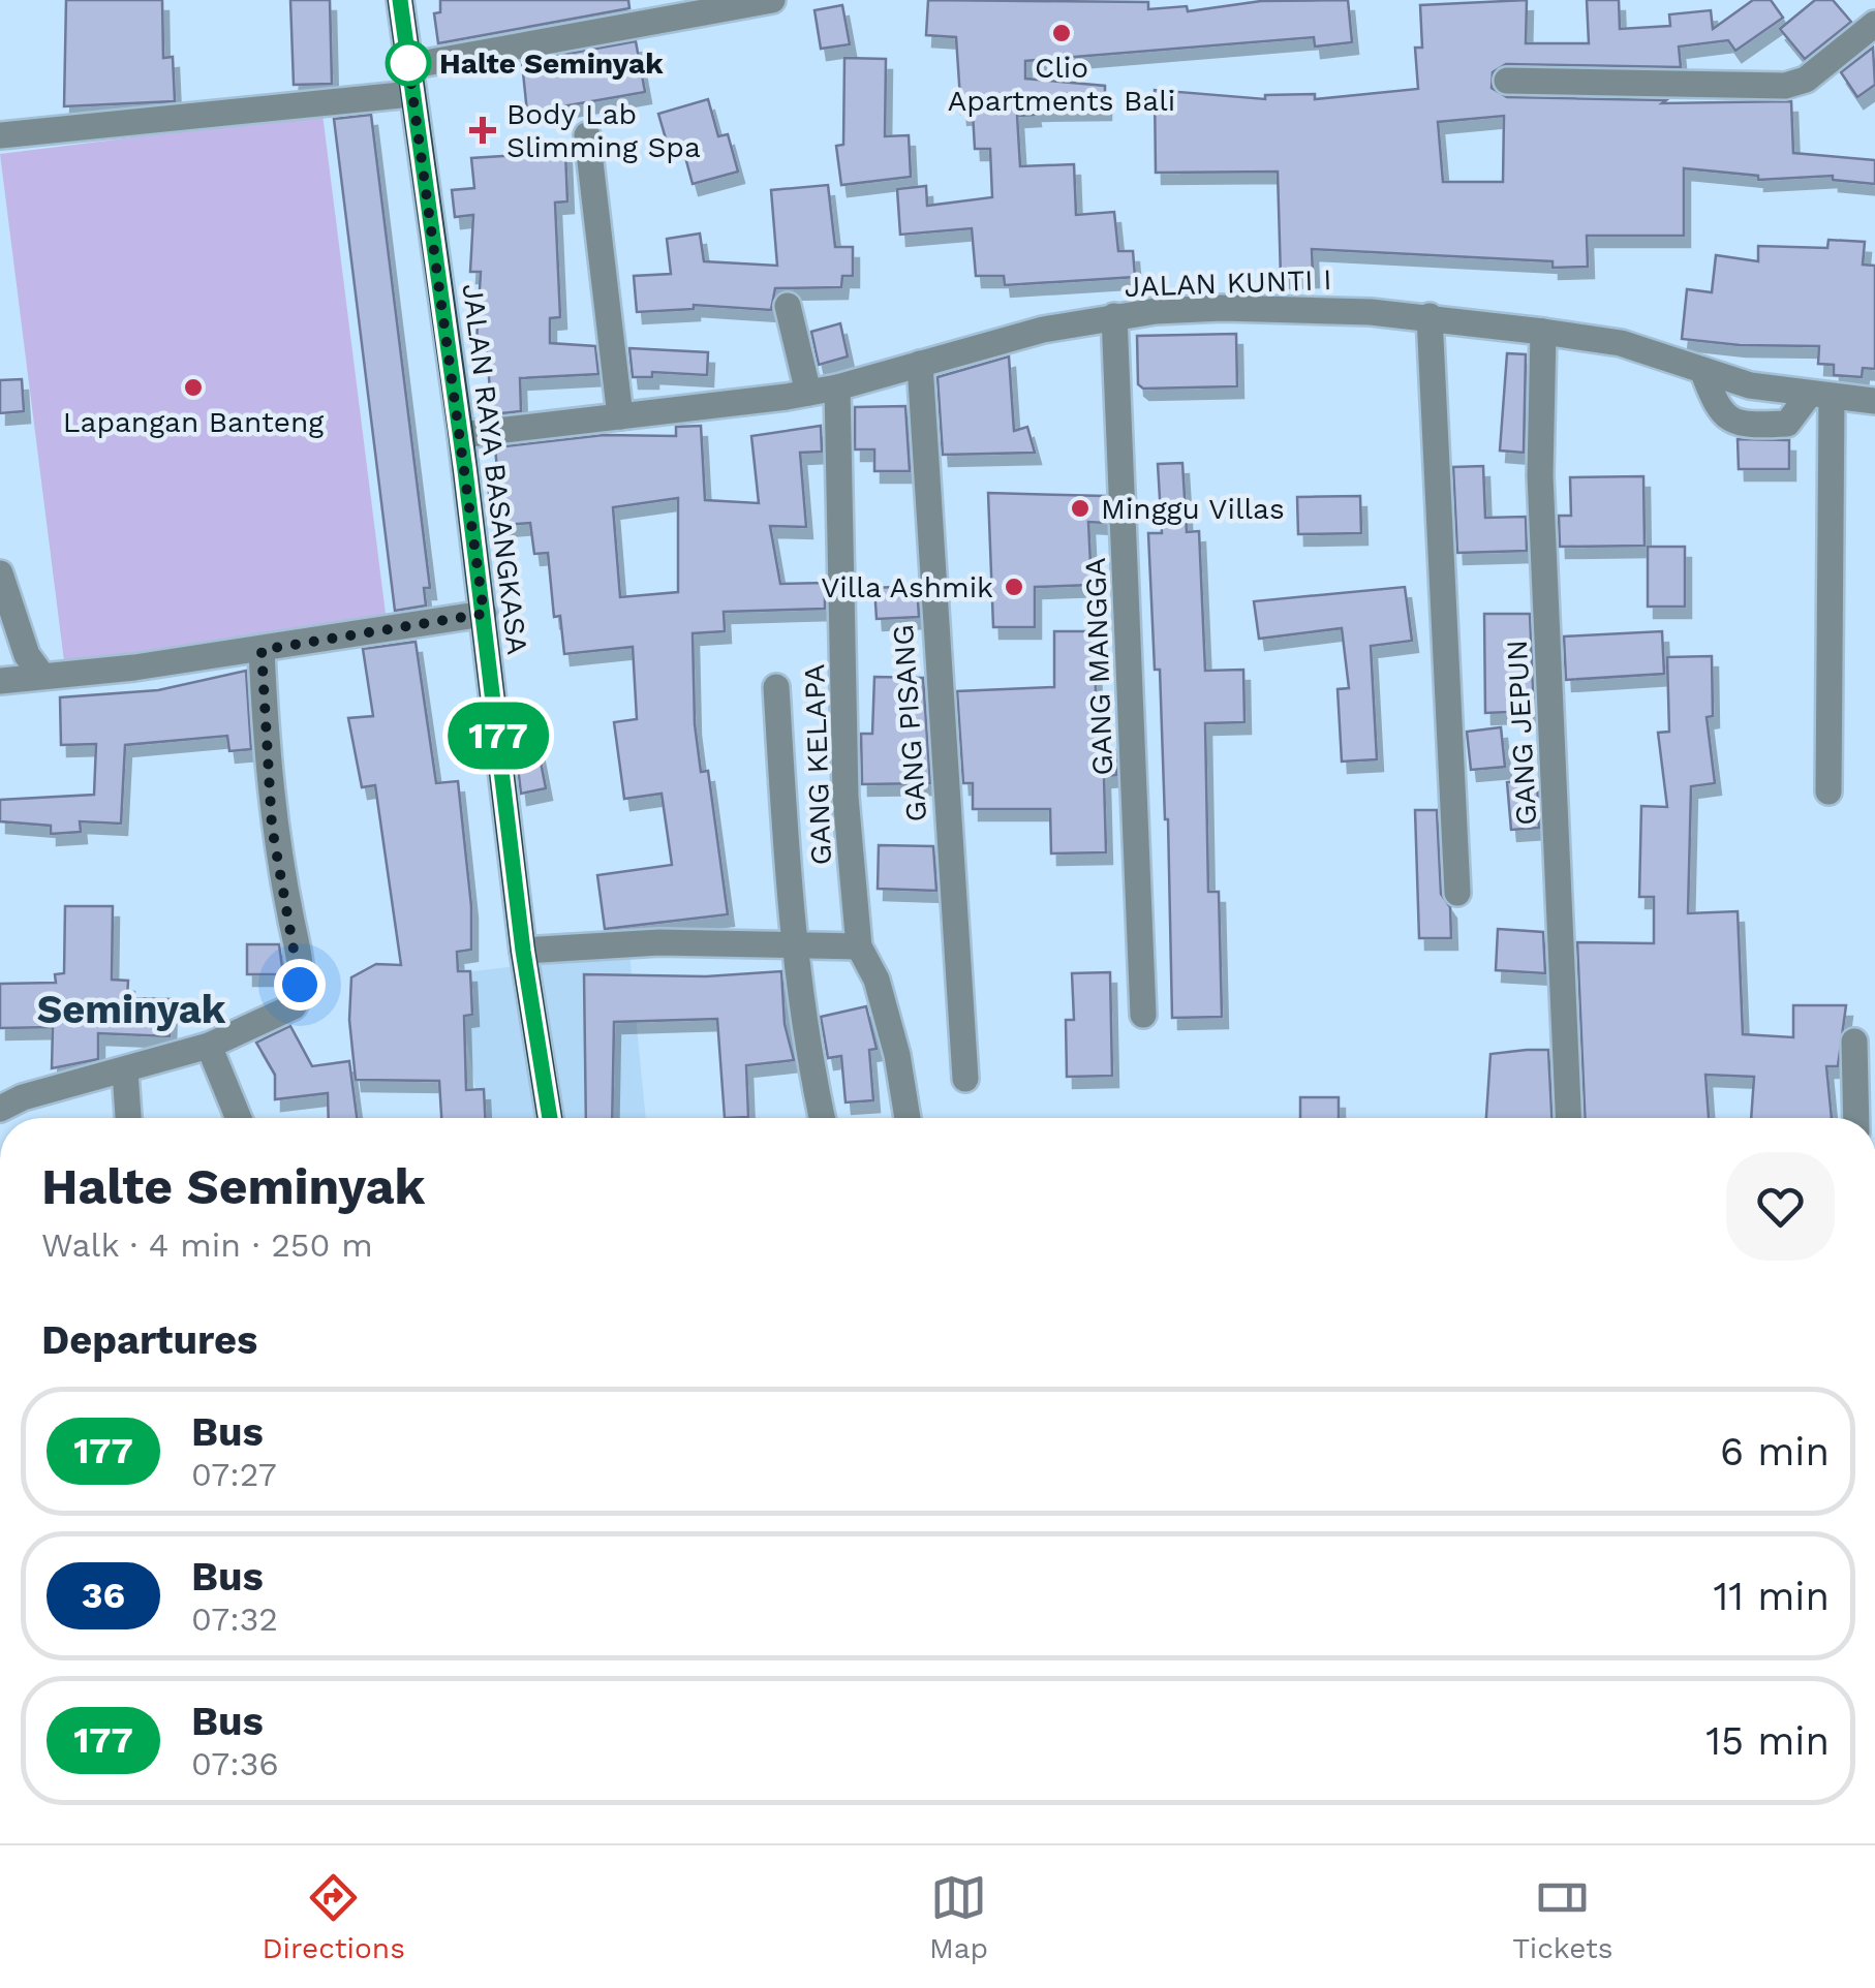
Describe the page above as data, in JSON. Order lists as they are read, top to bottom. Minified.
{"streets":{"main road":["JALAN RAYA BASANGKASA"],"street":["JALAN KUNTI I","GANG MANGGA","GANG PISANG","GANG JEPUN","GANG KELAPA"]},"crossings":[["JALAN KUNTI I","JALAN RAYA BASANGKASA"],["JALAN KUNTI I","GANG MANGGA"],["JALAN KUNTI I","GANG PISANG"],["JALAN KUNTI I","GANG JEPUN"],["JALAN KUNTI I","GANG KELAPA"]],"districts":["Seminyak"],"places":{"other":["Clio Apartments Bali","Halte Seminyak","Lapangan Banteng","Minggu Villas","Villa Ashmik"],"health":["Body Lab Slimming Spa"]},"lines":["bus line 177"],"page":{"on_map":"177","heading":[["Halte Seminyak","Walk · 4 min · 250 m"],"Departures"],"list":[{"mark":"177","name":"Bus","note":"07:27","value":"6 min"},{"mark":"36","name":"Bus","note":"07:32","value":"11 min"},{"mark":"177","name":"Bus","note":"07:36","value":"15 min"}],"tabs":["Directions","Map","Tickets"]}}
